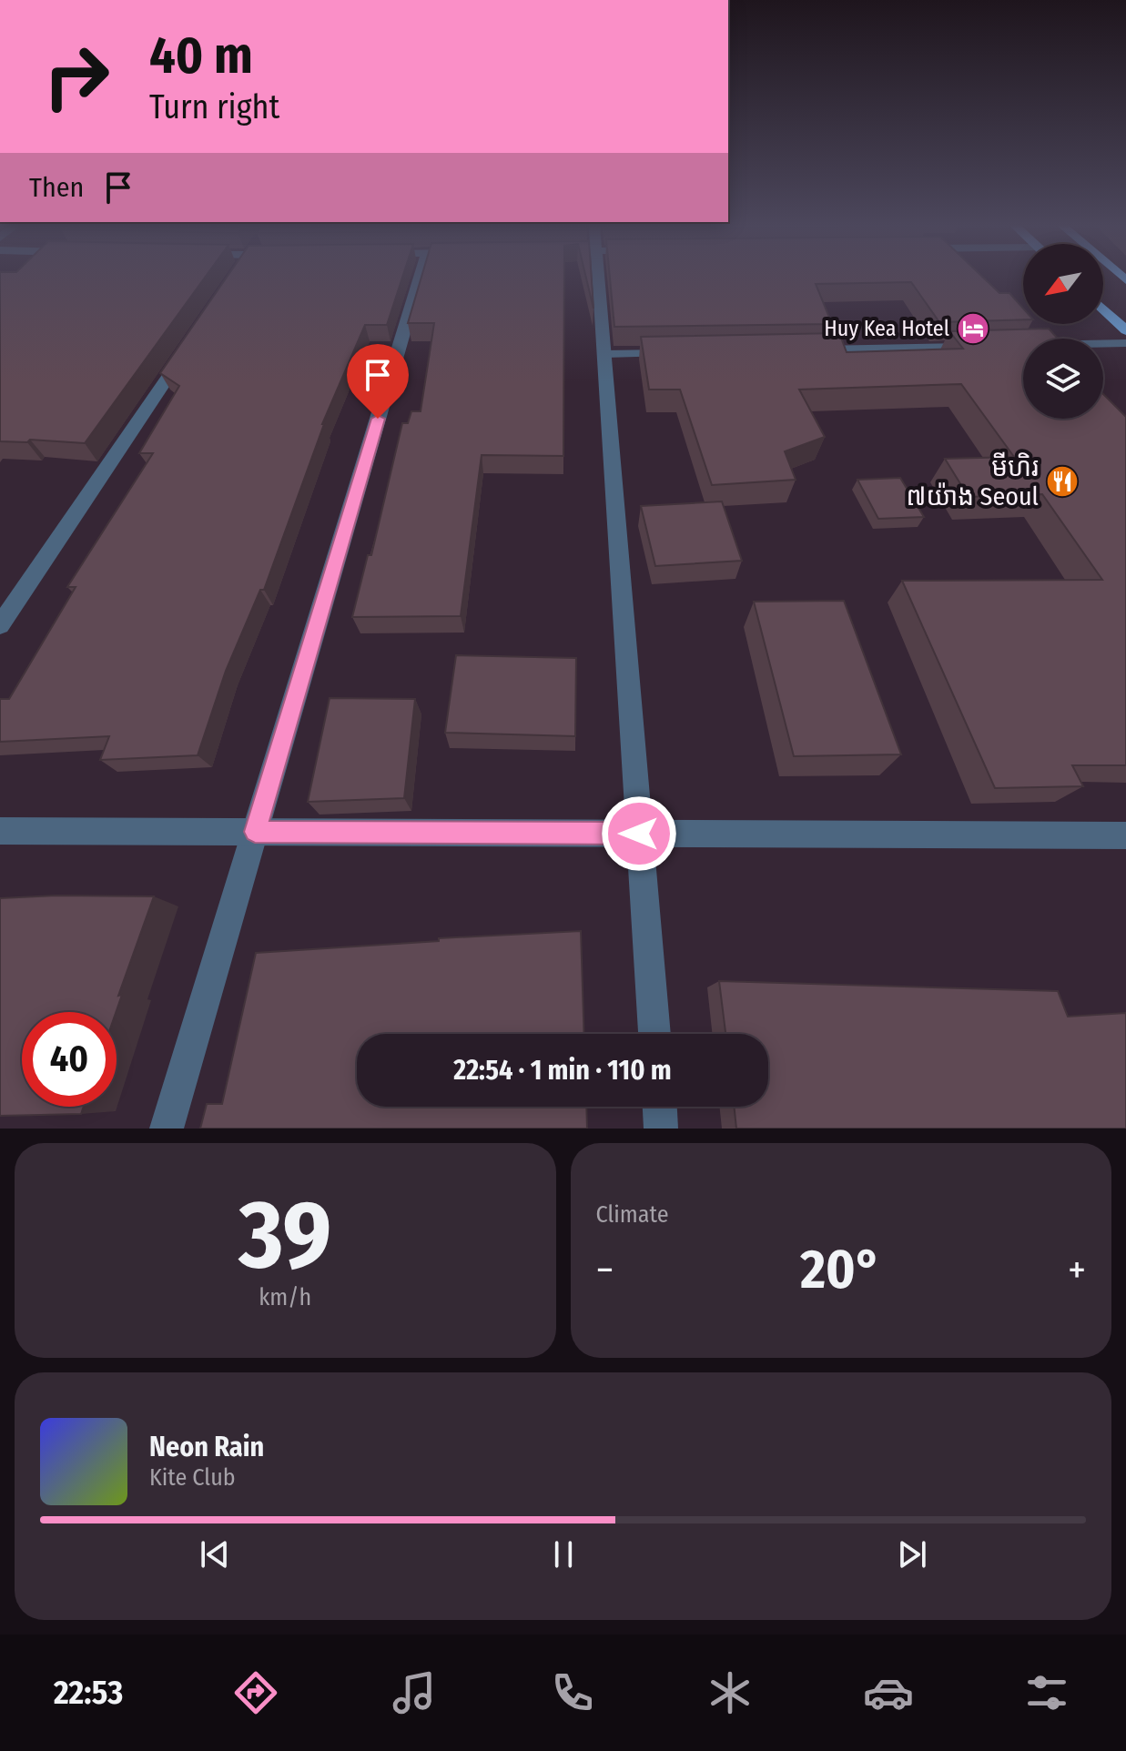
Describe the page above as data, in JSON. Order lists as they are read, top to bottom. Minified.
{"places":{"hotel":["Huy Kea Hotel"],"restaurant":["មីហិរ ៧យ៉ាង Seoul"]},"north":"bottom left","page":{"turn":["40 m","Turn right"],"then":"Then","limit":"40","trip":"22:54 · 1 min · 110 m","tile":[["39","km/h"],"Climate"],"heat":["−","20°","+"],"song":["Neon Rain","Kite Club"],"tabs":"22:53"}}
